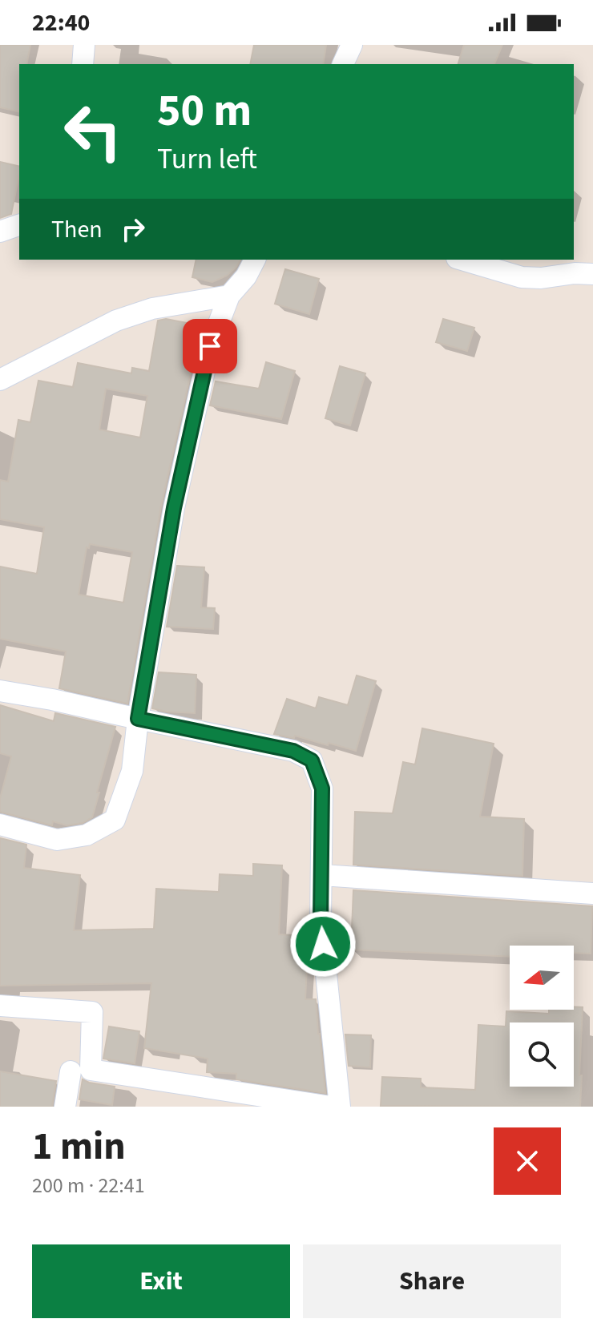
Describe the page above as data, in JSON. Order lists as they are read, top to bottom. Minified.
{"north":"left","page":{"status":"22:40","turn":["50 m","Turn left"],"then":"Then","heading":["1 min","200 m · 22:41"],"buttons":["Exit","Share"]}}
